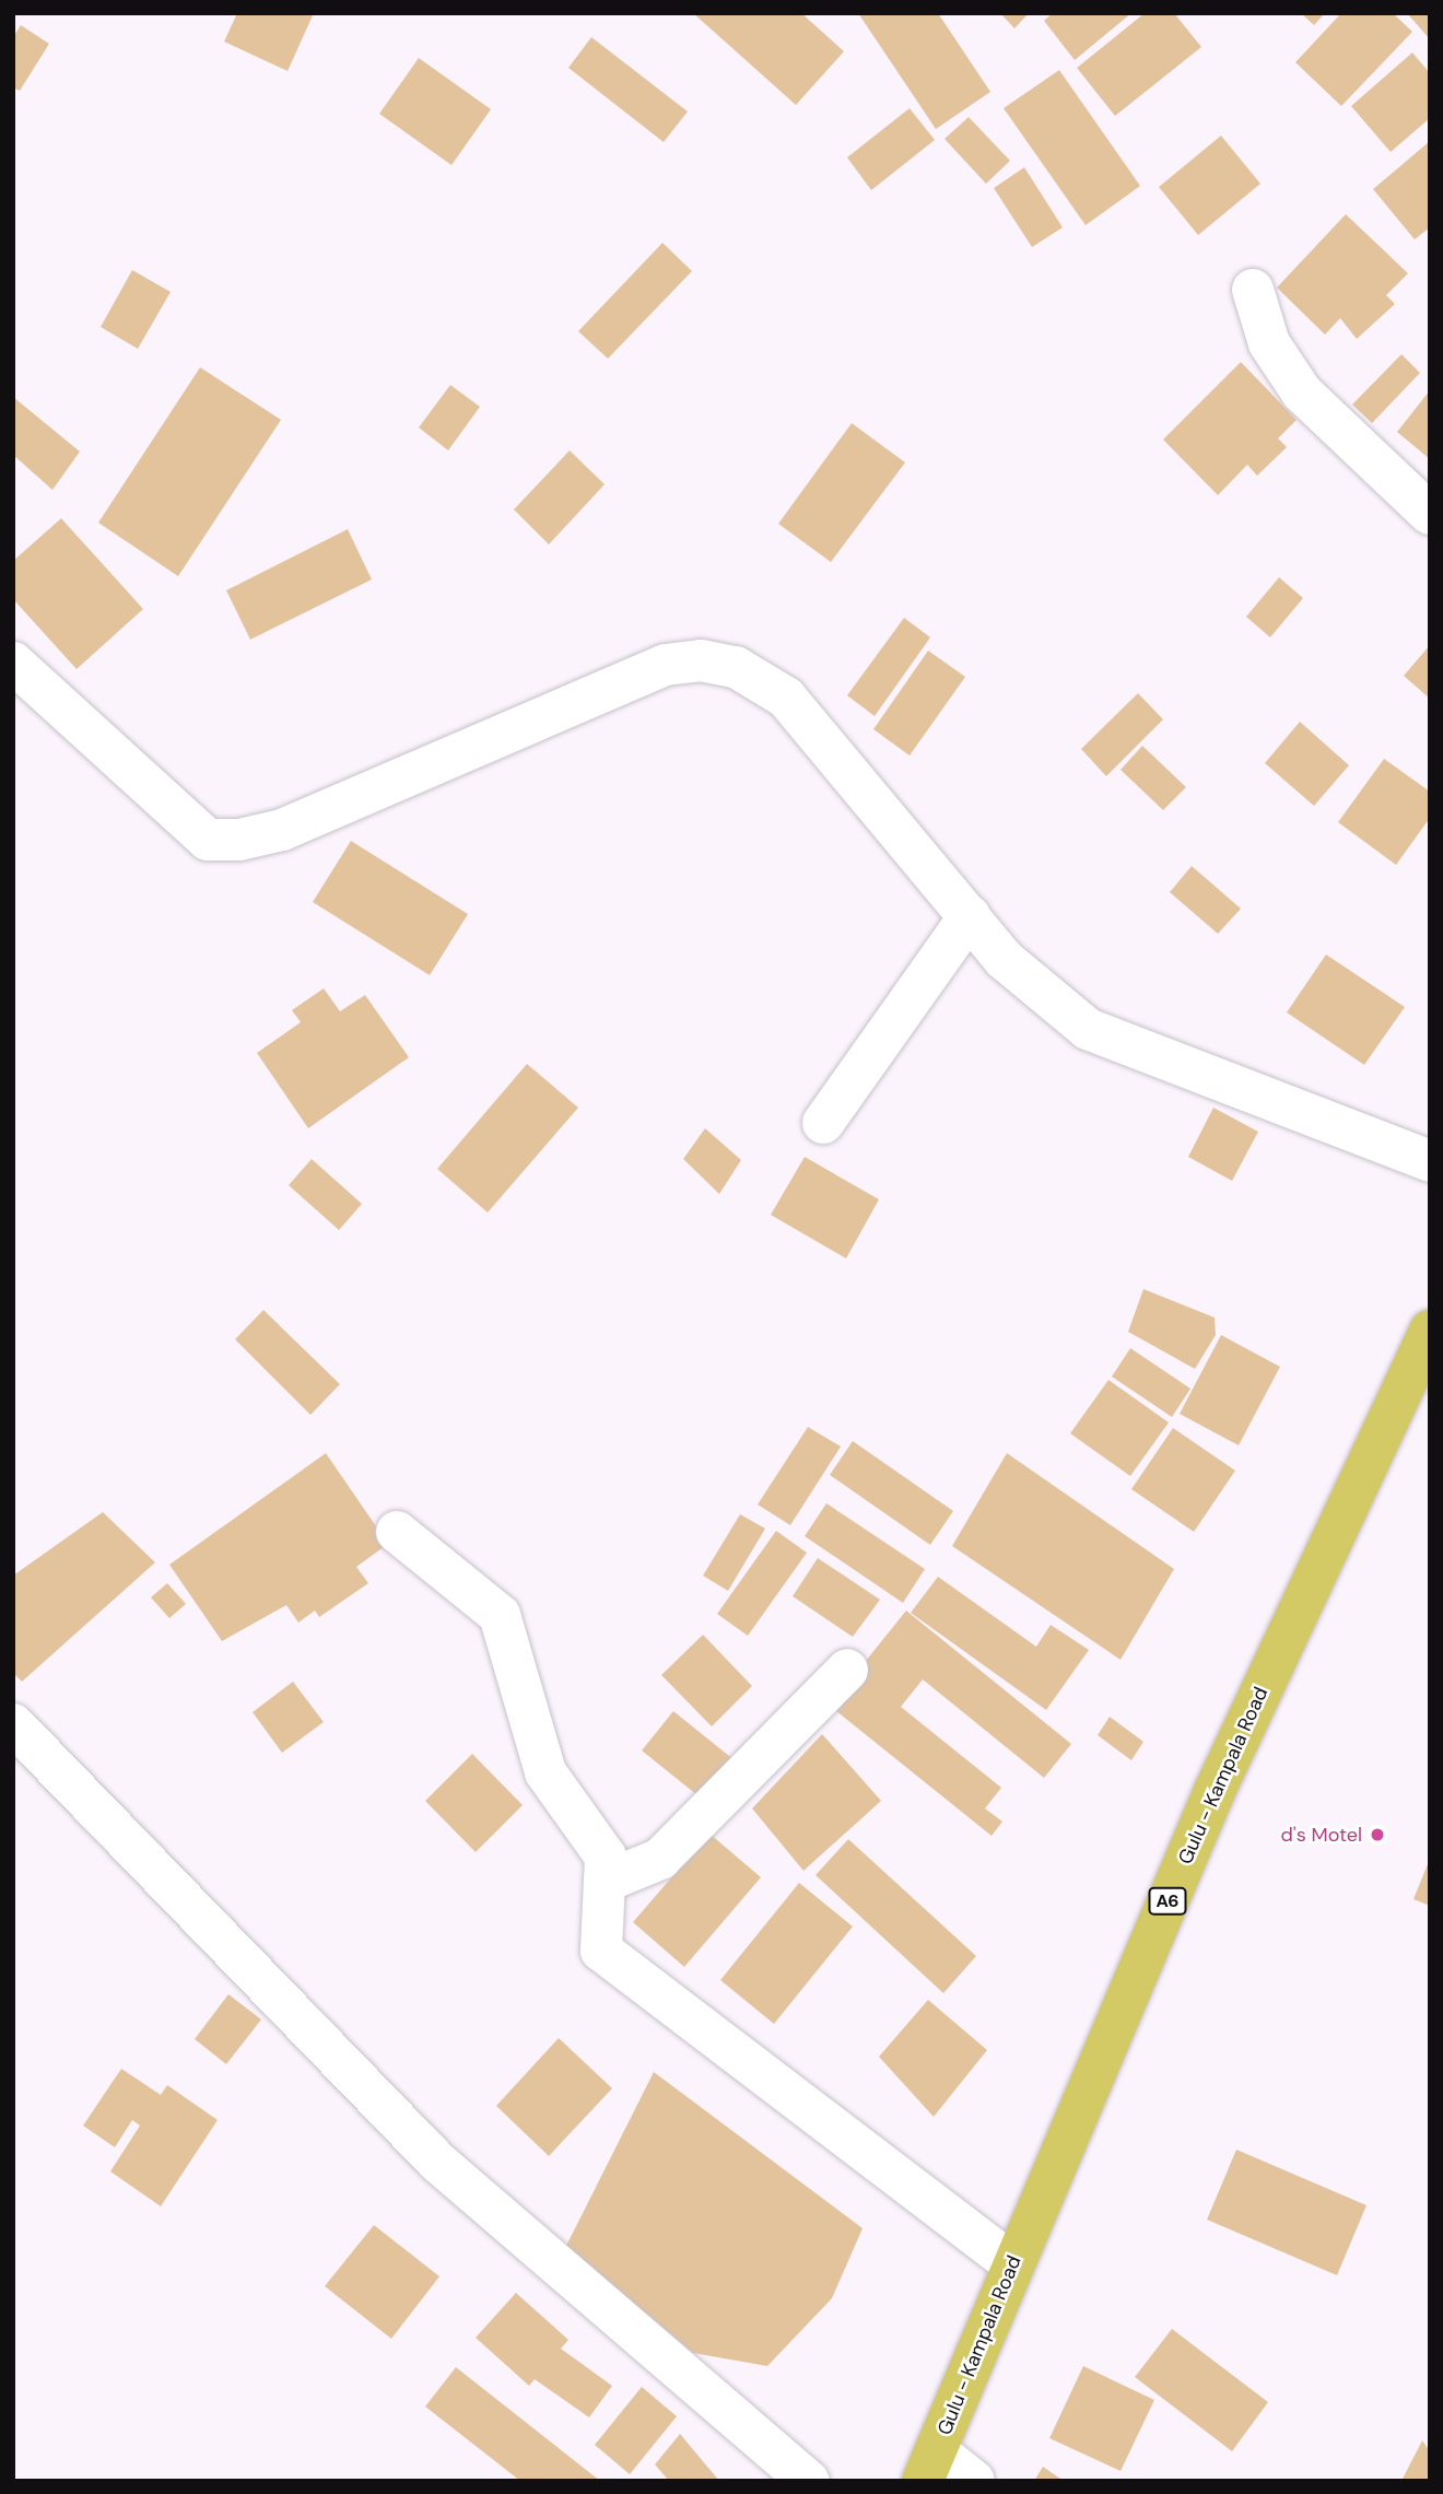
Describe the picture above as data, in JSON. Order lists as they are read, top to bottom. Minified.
{"streets":{"main road":["Gulu - Kampala Road","A6"]},"places":["d's Motel"]}
